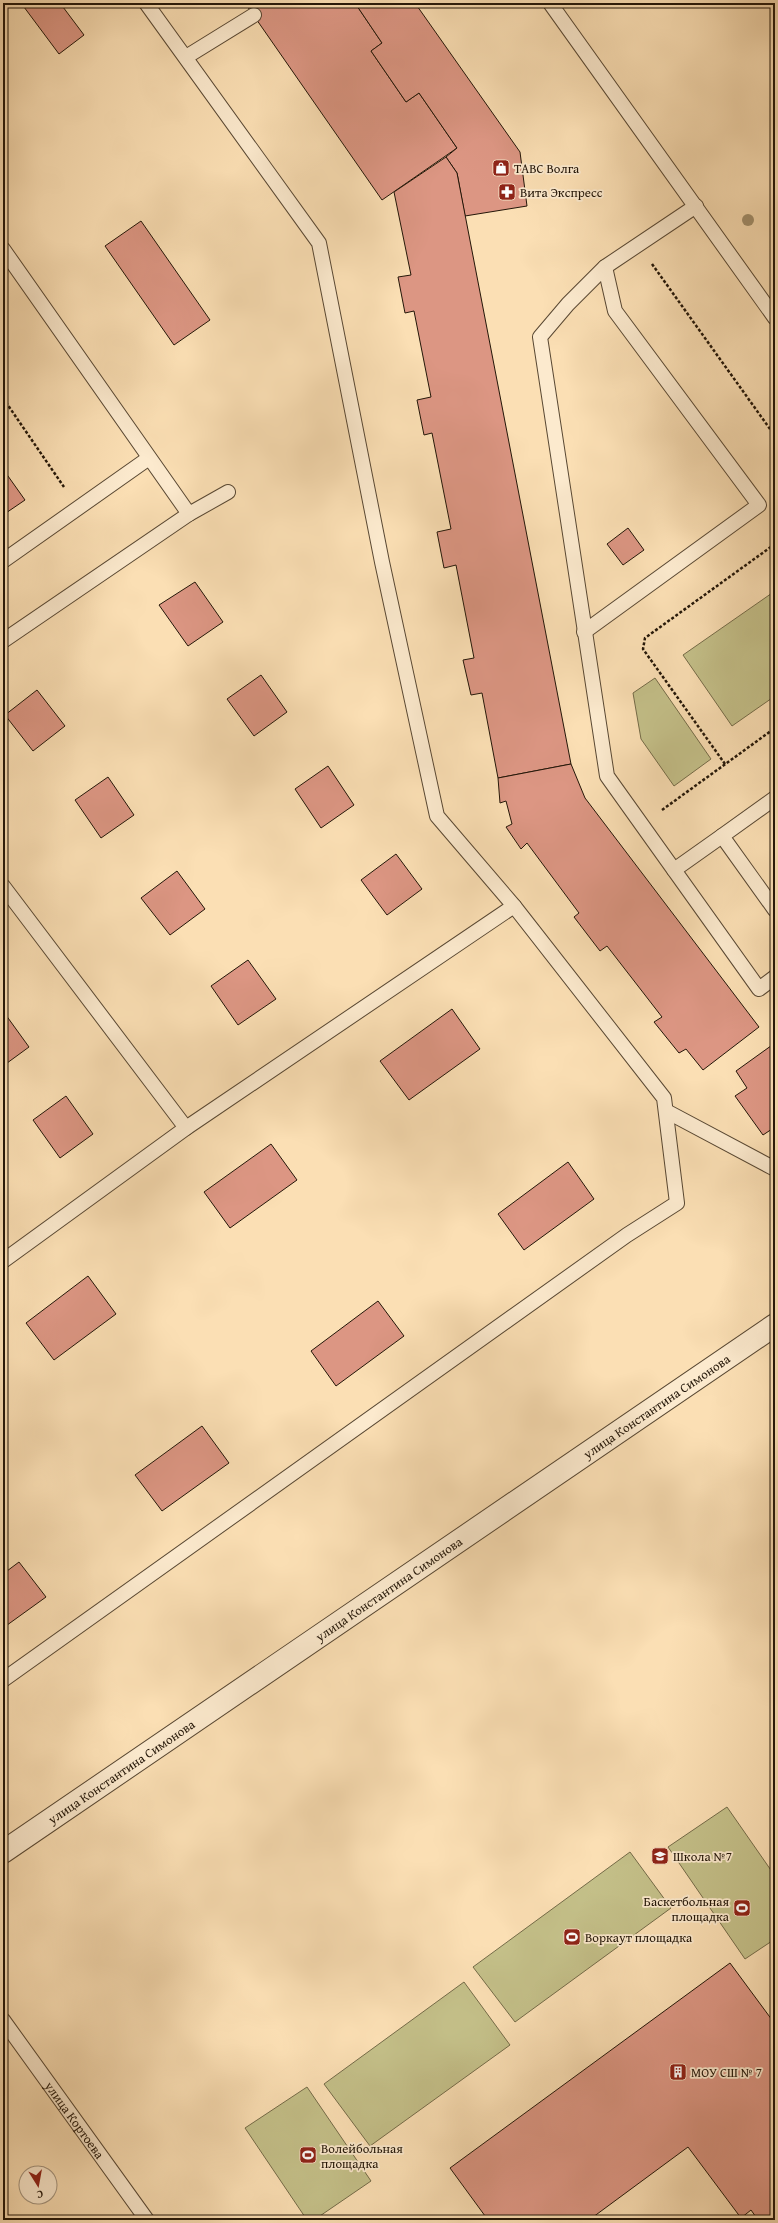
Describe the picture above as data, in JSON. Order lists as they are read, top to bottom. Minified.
{"streets":{"street":["улица Константина Симонова"],"lane":["улица Кортоева"]},"places":{"shop":["ТАВС Волга"],"pharmacy":["Вита Экспресс"],"school or university":["Школа №7"],"sports":["Баскетбольная площадка","Воркаут площадка","Волейбольная площадка"],"building":["МОУ СШ № 7"]},"north":"bottom"}
